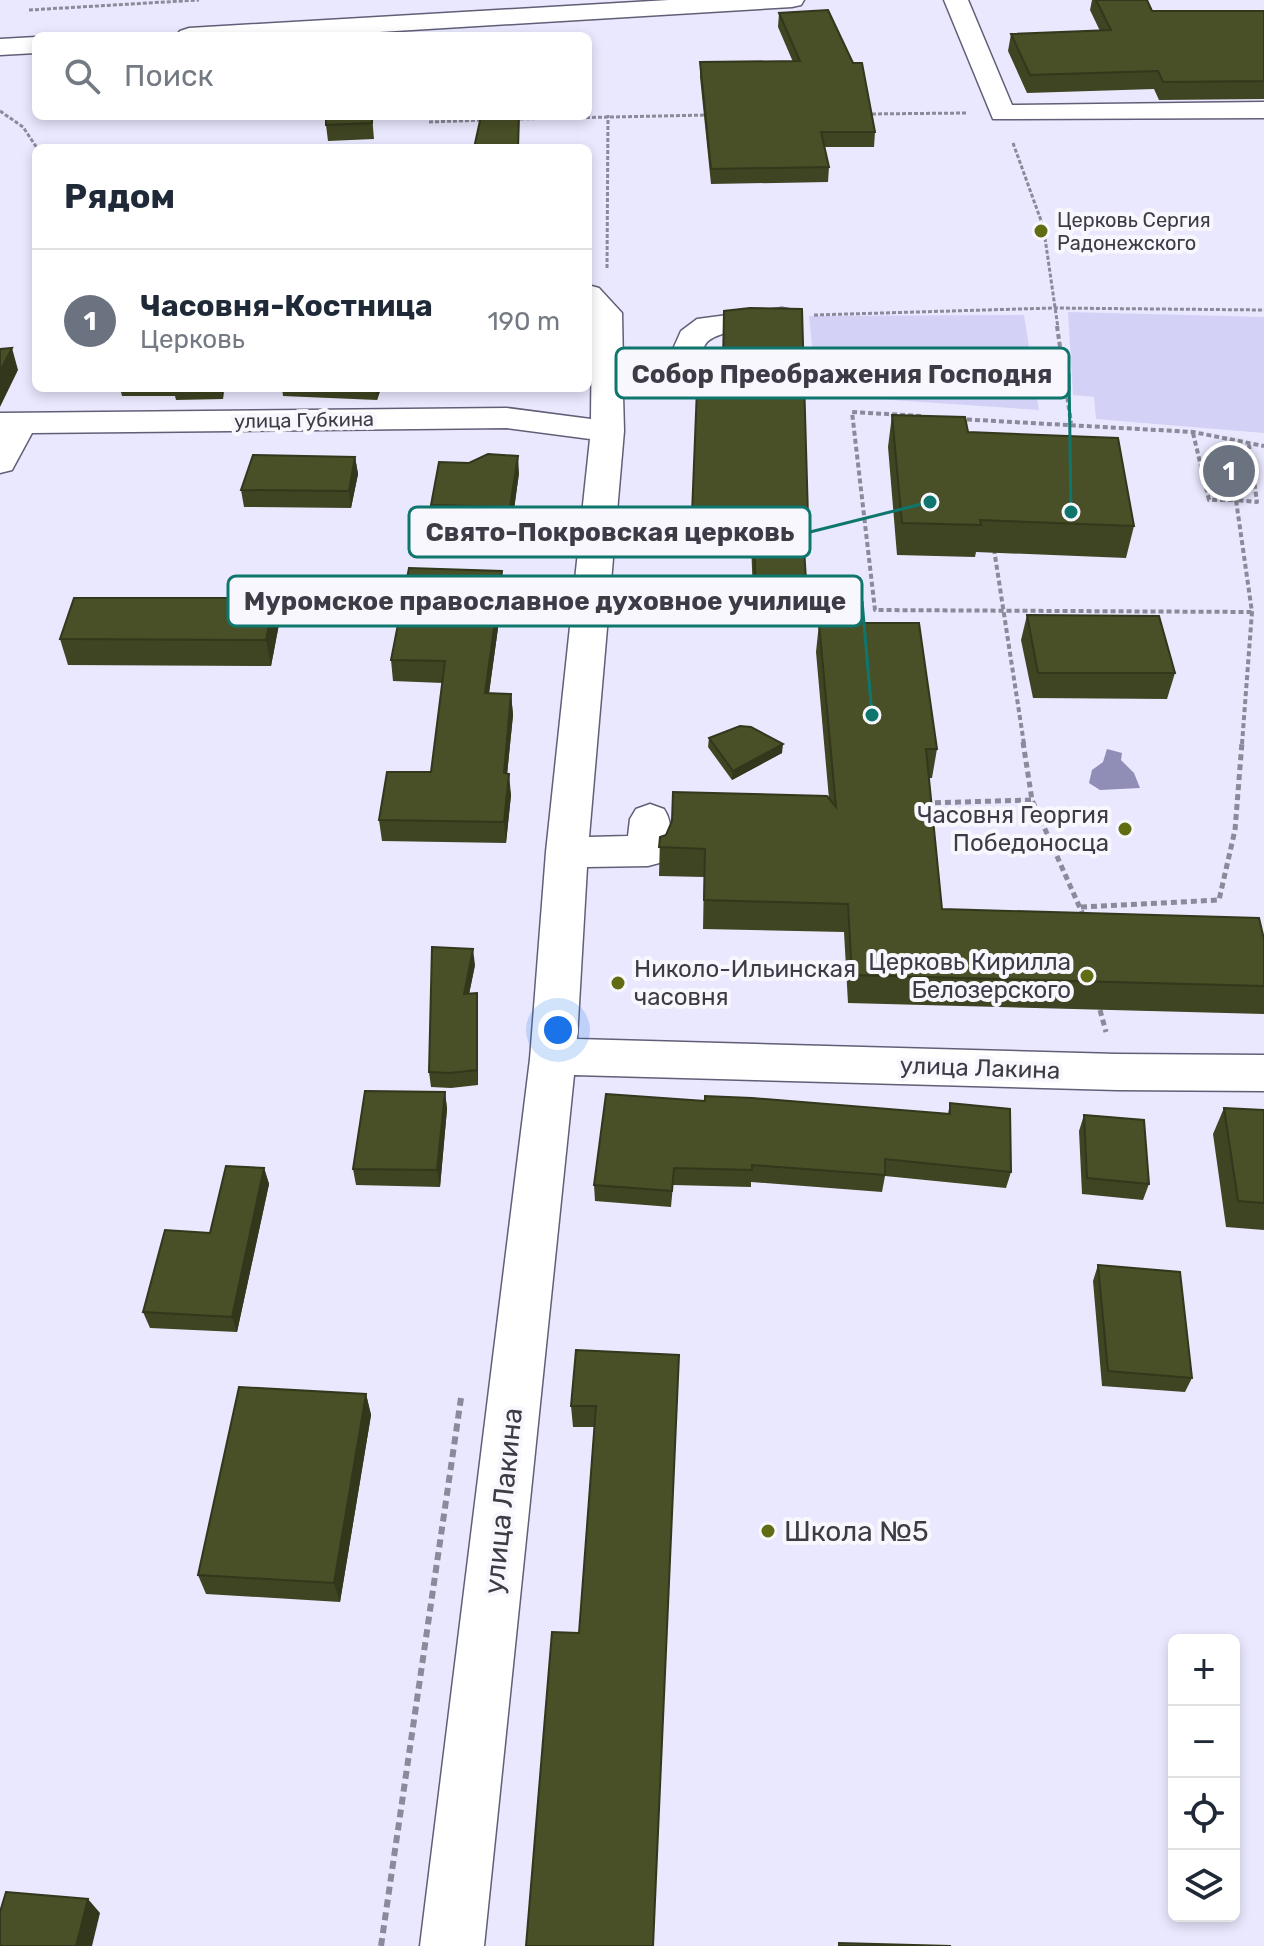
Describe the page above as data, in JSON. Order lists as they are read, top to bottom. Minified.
{"streets":{"street":["улица Губкина","улица Лакина"]},"crossings":[["улица Губкина","улица Лакина"]],"places":["Церковь Сергия Радонежского","Свято-Покровская церковь","Собор Преображения Господня","Муромское православное духовное училище","Часовня Георгия Победоносца","Церковь Кирилла Белозерского","Николо-Ильинская часовня","Школа №5"],"page":{"search":"Поиск","heading":"Рядом","list":[{"mark":"1","name":"Часовня-Костница","note":"Церковь","value":"190 m"}],"pins":"1","map_buttons":["+","−"]}}
